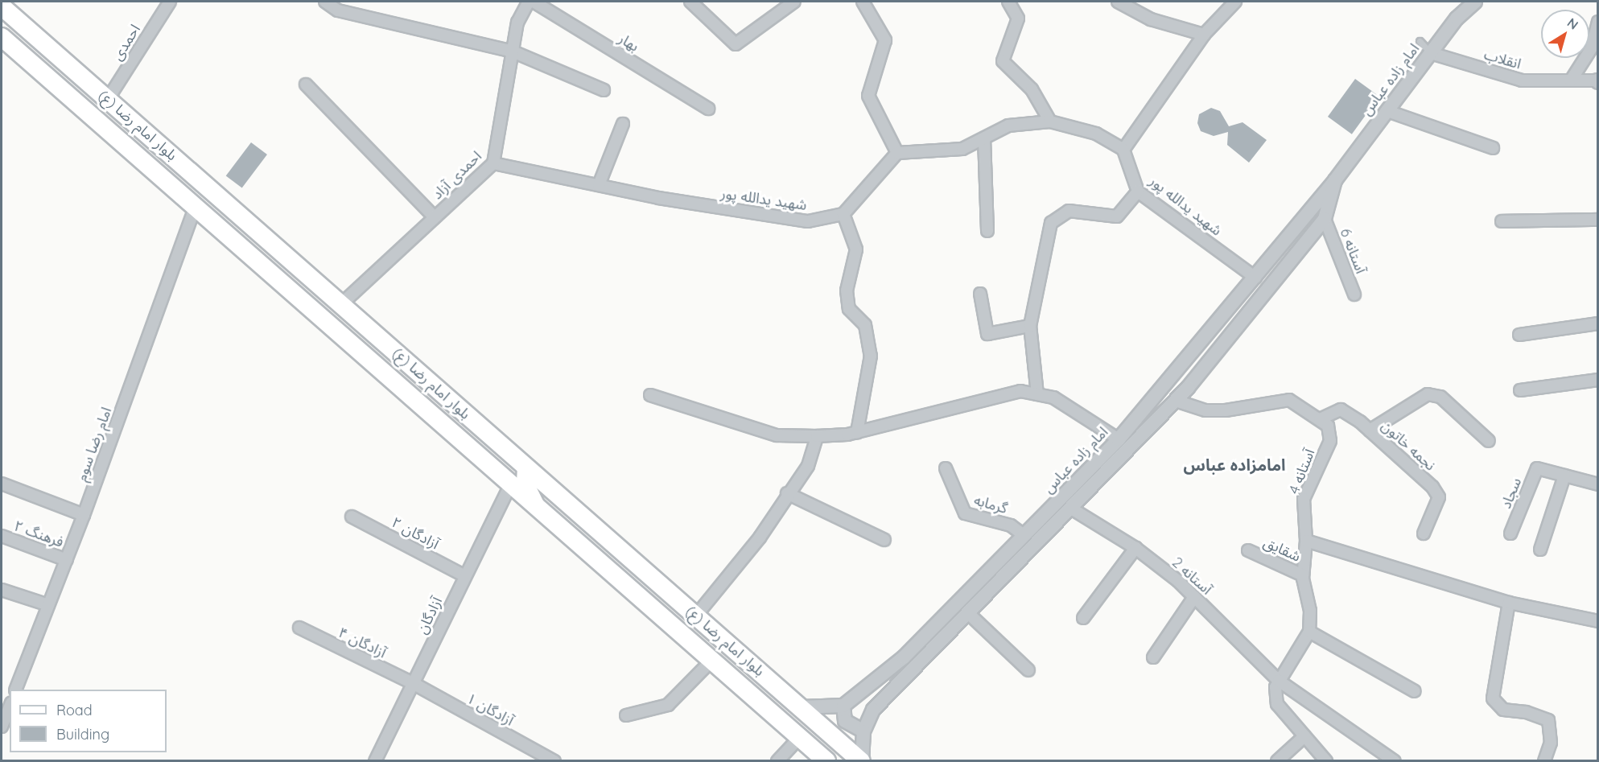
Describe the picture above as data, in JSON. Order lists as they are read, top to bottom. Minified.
{"streets":{"highway":["بلوار امام رضا (ع)"],"street":["احمدی","بهار","انقلاب","امام زاده عباس","احمدی آزاد","شهید یدالله پور","آستانه 6","امام رضا سوم","نجمه خاتون","آستانه 4","سجاد","گرمابه","آزادگان ۲","فرهنگ ۲","شقایق","آستانه 2","آزادگان","آزادگان ۴","آزادگان ۱"]},"crossings":[["احمدی","بلوار امام رضا (ع)"],["انقلاب","امام زاده عباس"],["امام زاده عباس","بلوار امام رضا (ع)"],["امام زاده عباس","شهید یدالله پور"],["امام زاده عباس","آستانه 6"],["امام زاده عباس","گرمابه"],["امام زاده عباس","آستانه 2"],["بلوار امام رضا (ع)","احمدی آزاد"],["بلوار امام رضا (ع)","امام رضا سوم"],["بلوار امام رضا (ع)","آزادگان"],["احمدی آزاد","شهید یدالله پور"],["امام رضا سوم","فرهنگ ۲"],["نجمه خاتون","آستانه 4"],["آستانه 4","شقایق"],["آزادگان ۲","آزادگان"],["آزادگان","آزادگان ۴"],["آزادگان","آزادگان ۱"],["آزادگان ۴","آزادگان ۱"]],"districts":["امامزاده عباس"],"legend":["Road","Building"],"north":"top right"}
